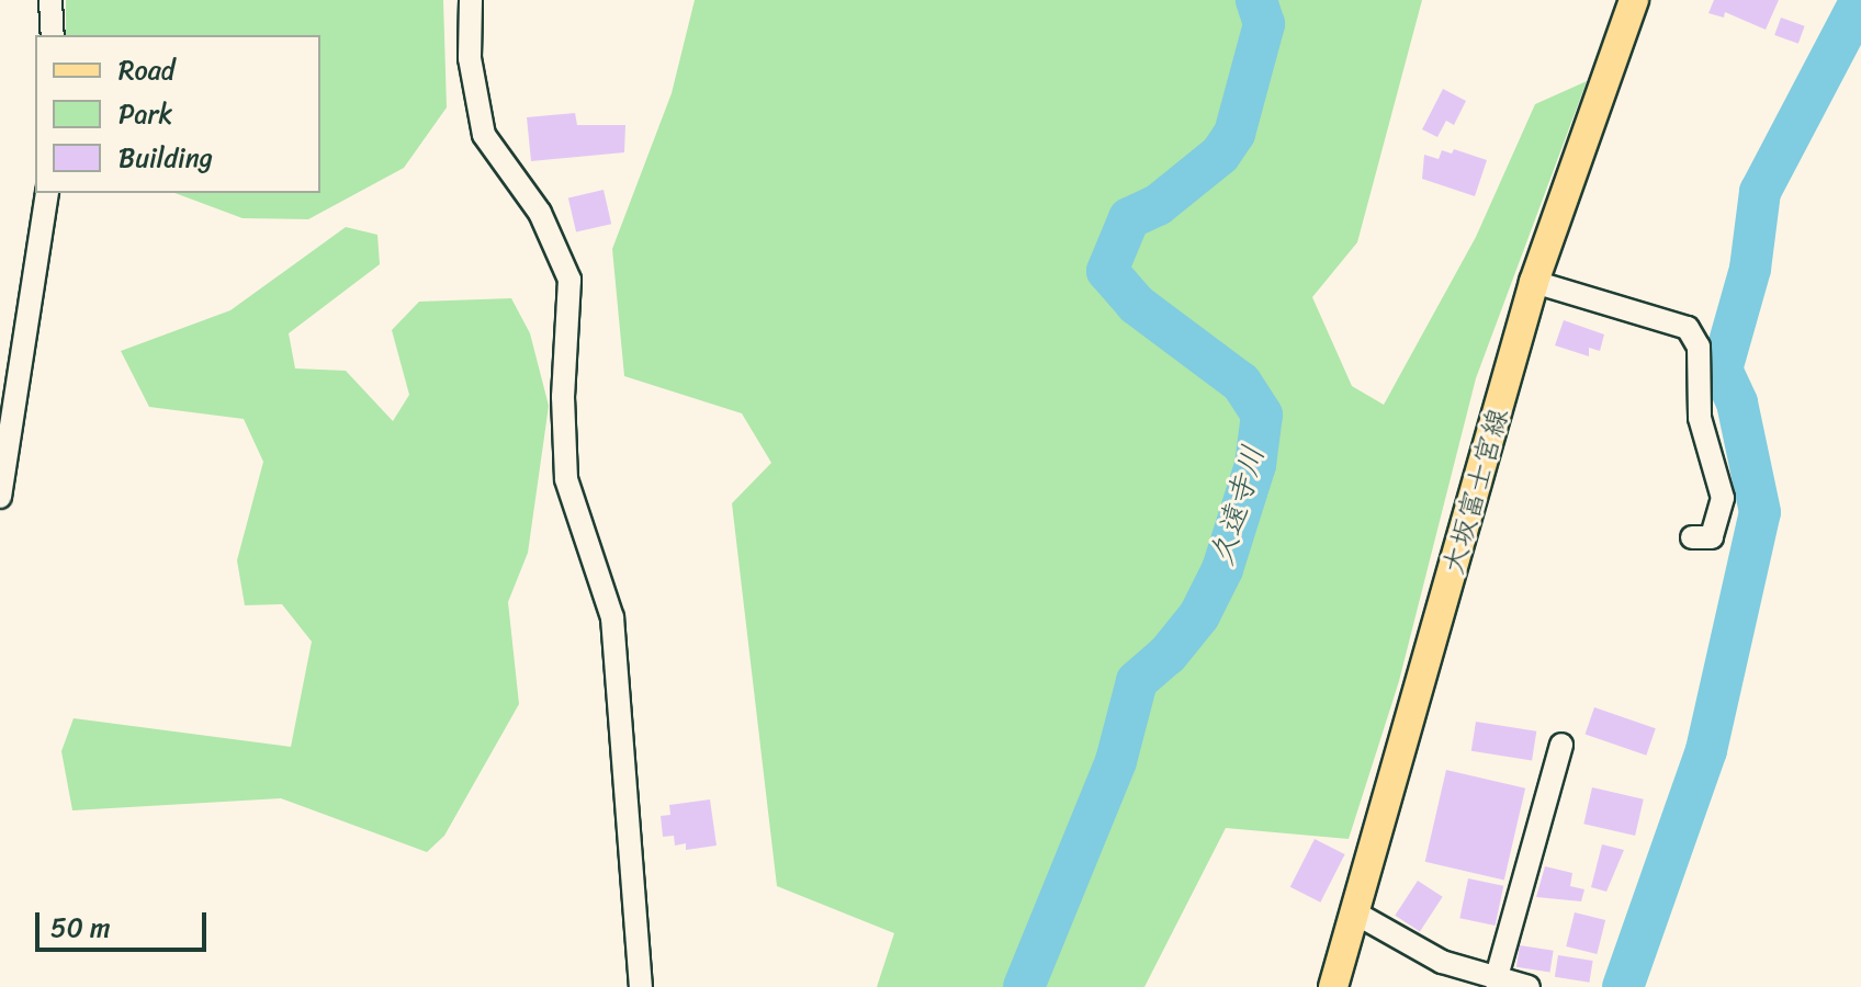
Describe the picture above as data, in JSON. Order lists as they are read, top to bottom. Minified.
{"streets":{"main road":["大坂富士宮線"]},"water":["久遠寺川"],"legend":["Road","Park","Building"],"scale_bar":"50 m"}
